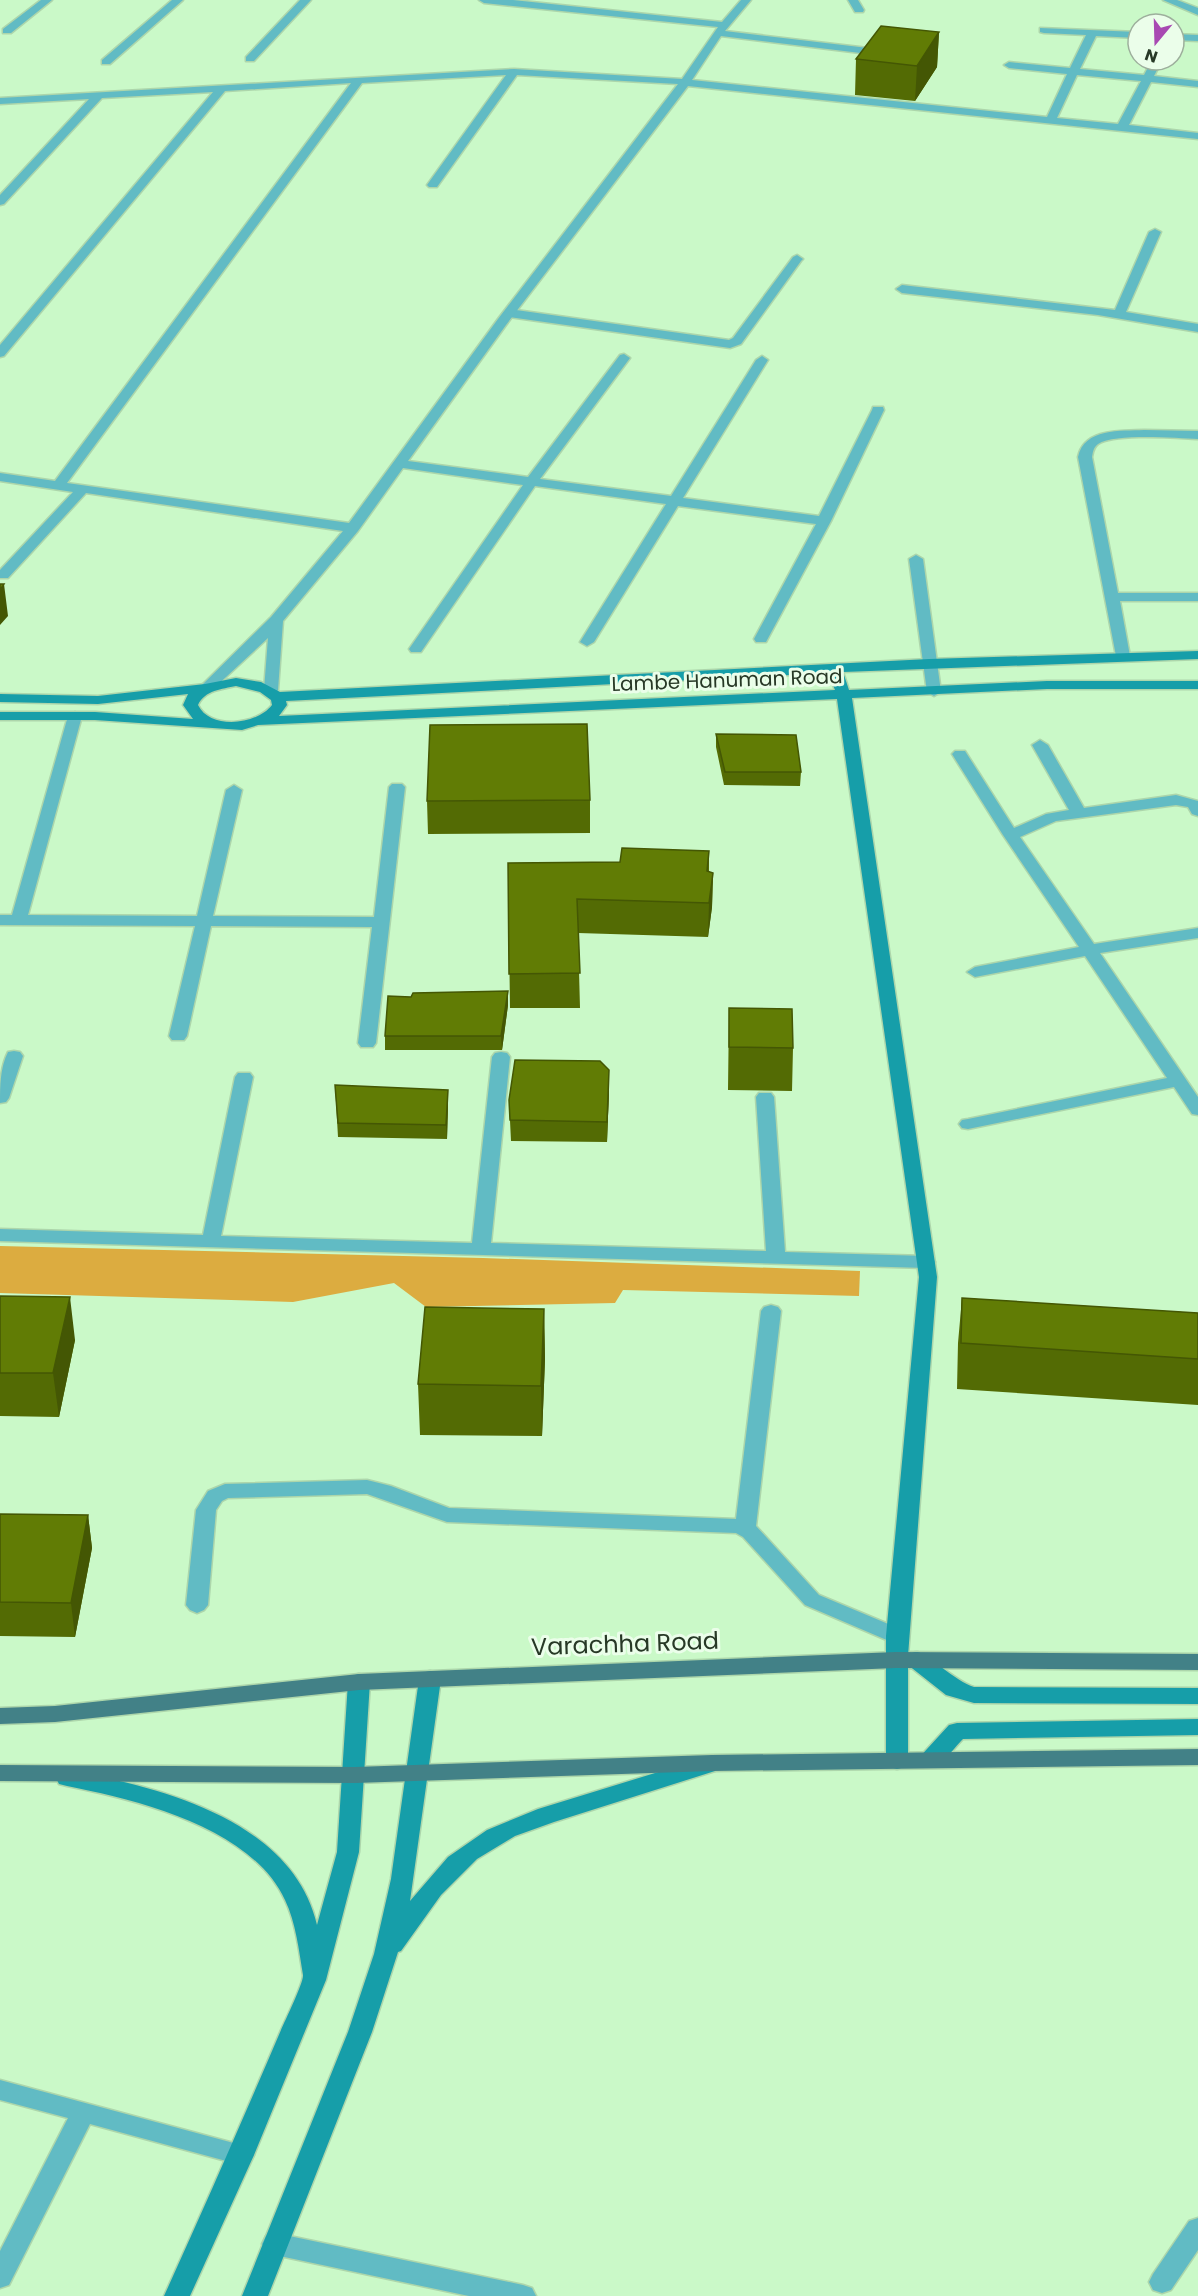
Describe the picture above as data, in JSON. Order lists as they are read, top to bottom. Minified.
{"streets":{"main road":["Varachha Road"],"street":["Lambe Hanuman Road"]},"north":"bottom"}
